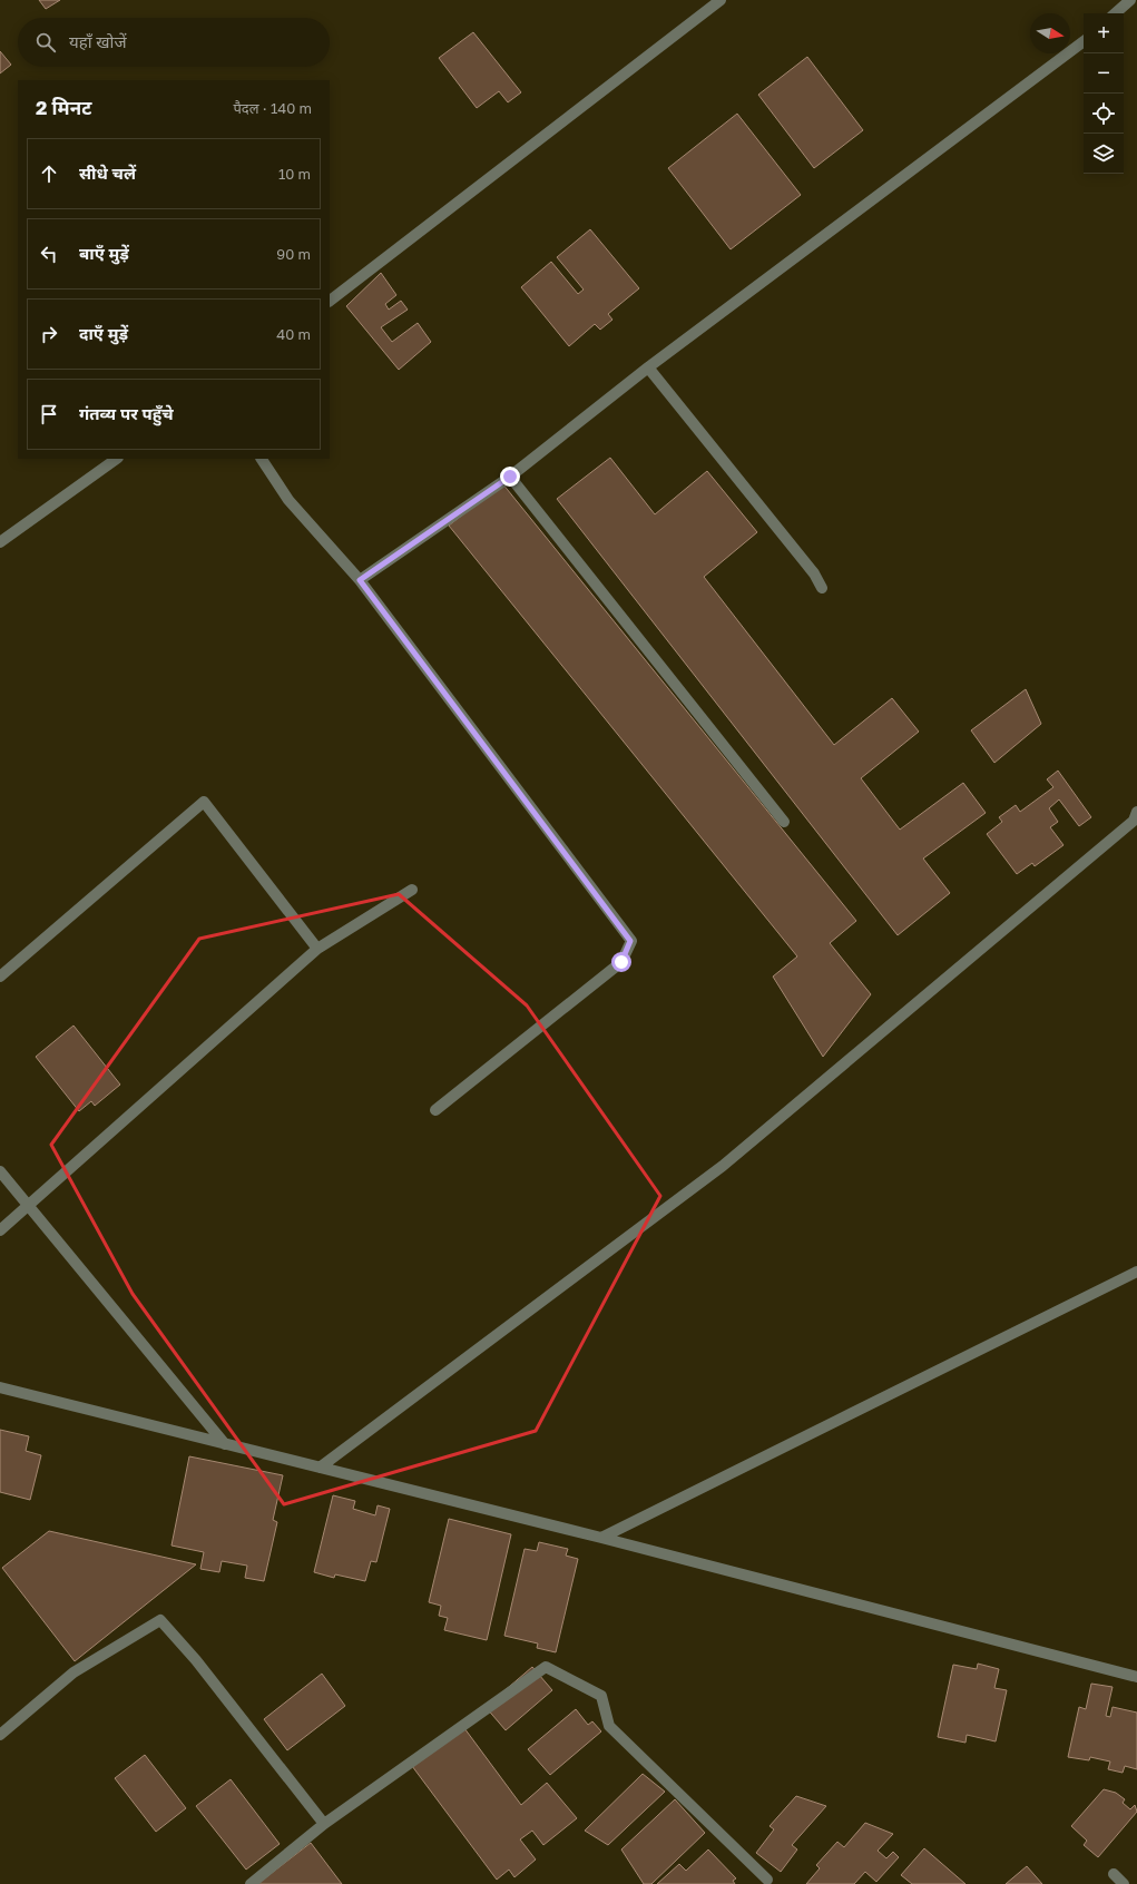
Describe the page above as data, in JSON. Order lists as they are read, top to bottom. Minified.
{"north":"right","page":{"map_buttons":["+","−"],"search":"यहाँ खोजें","heading":["2 मिनट","पैदल · 140 m"],"list":[["सीधे चलें","10 m"],["बाएँ मुड़ें","90 m"],["दाएँ मुड़ें","40 m"],"गंतव्य पर पहुँचे"]}}
